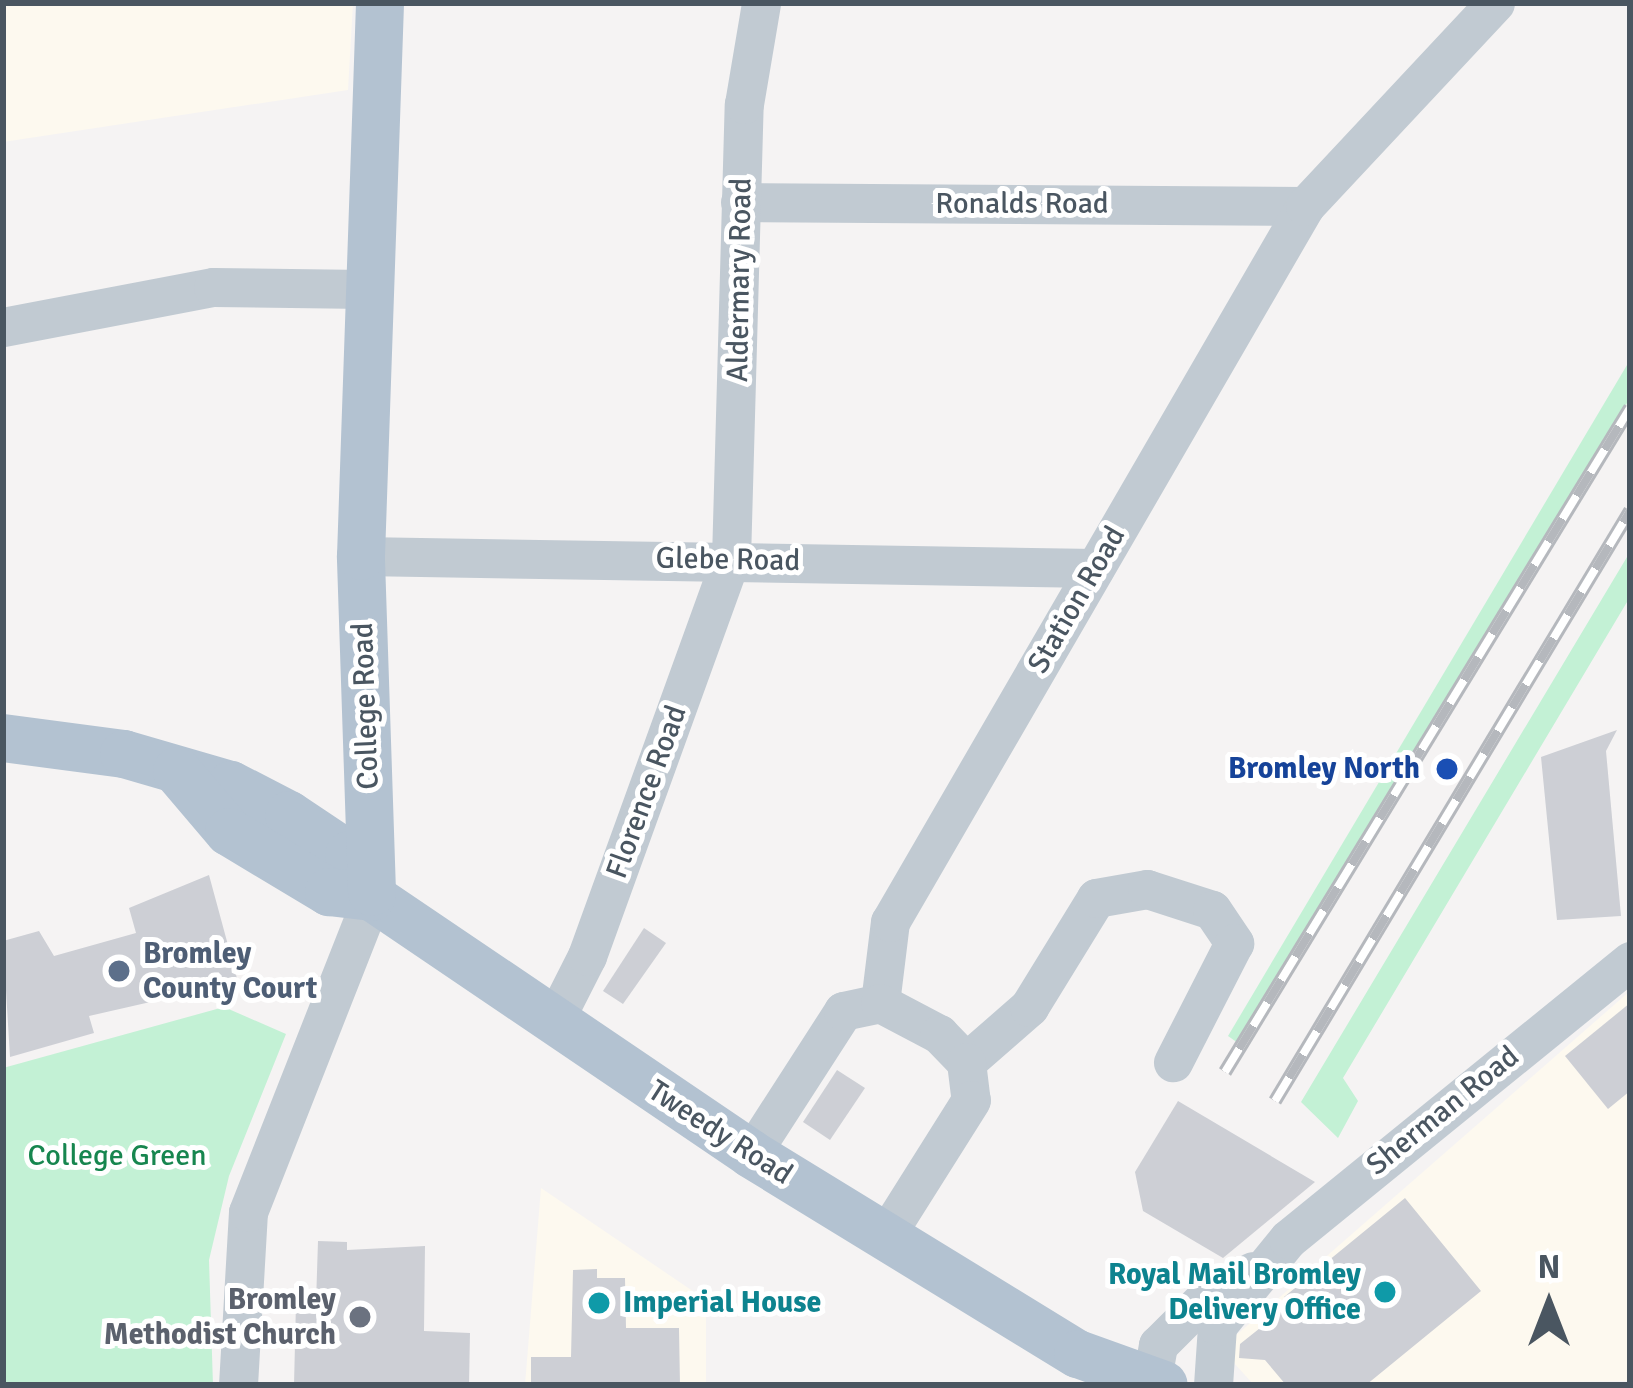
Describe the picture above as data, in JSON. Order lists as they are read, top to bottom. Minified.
{"streets":{"main road":["College Road","Tweedy Road"],"street":["Ronalds Road","Aldermary Road","Glebe Road","Station Road","Florence Road","Sherman Road"]},"crossings":[["Ronalds Road","Aldermary Road"],["Ronalds Road","Station Road"],["Aldermary Road","Glebe Road"],["Aldermary Road","Florence Road"],["Glebe Road","Station Road"],["Glebe Road","College Road"],["Glebe Road","Florence Road"],["College Road","Tweedy Road"],["Florence Road","Tweedy Road"],["Sherman Road","Tweedy Road"]],"parks":["College Green"],"places":["Bromley North","Bromley County Court","Royal Mail Bromley Delivery Office","Imperial House","Bromley Methodist Church"],"north":"top"}
